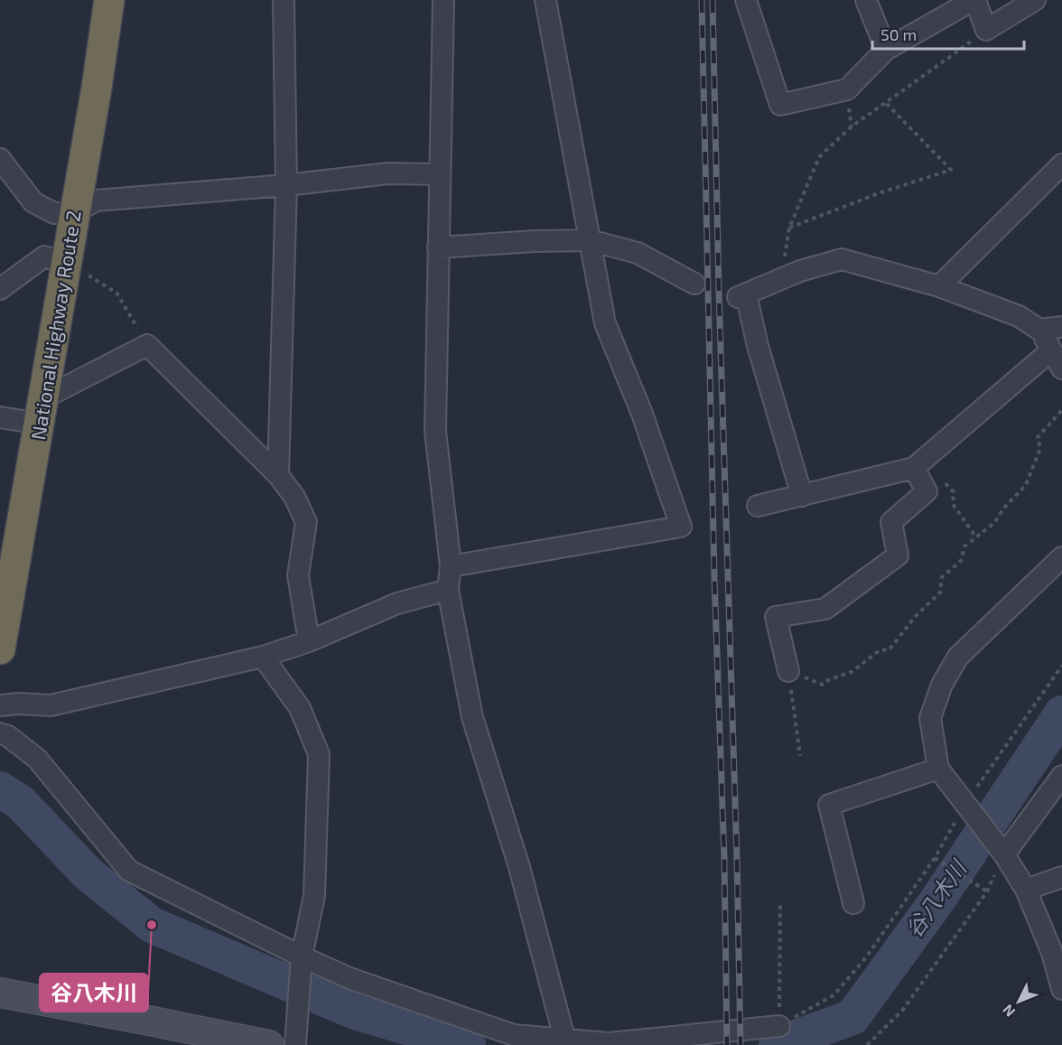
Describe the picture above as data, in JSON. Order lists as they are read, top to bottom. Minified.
{"streets":{"highway":["National Highway Route 2"]},"water":["谷八木川"],"places":["谷八木川"],"scale_bar":"50 m","north":"bottom left"}
